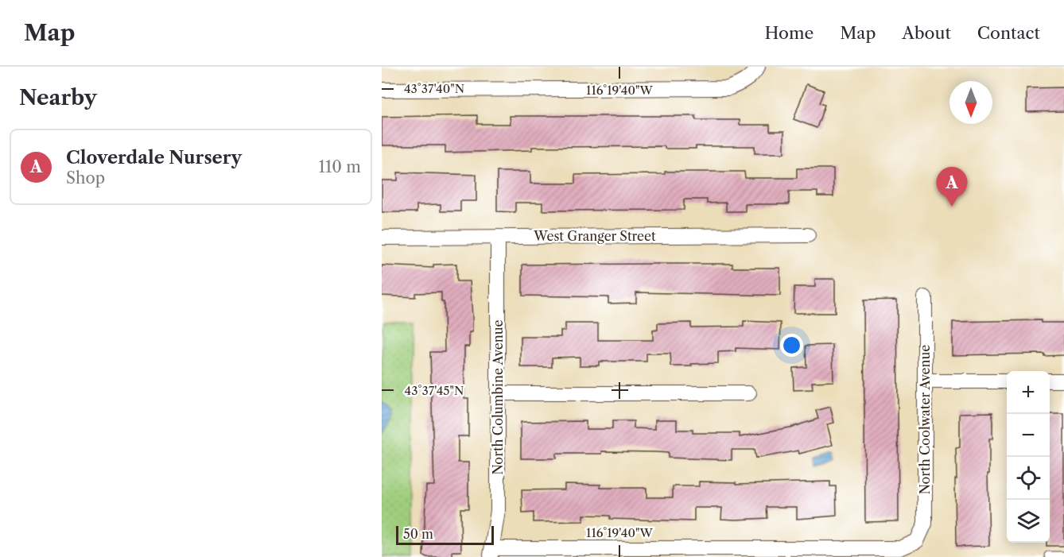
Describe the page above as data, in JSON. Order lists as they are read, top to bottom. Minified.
{"streets":{"street":["West Granger Street","North Columbine Avenue","North Coolwater Avenue"]},"crossings":[["West Granger Street","North Columbine Avenue"]],"scale_bar":"50 m","north":"bottom","page":{"header":"Map","nav":["Home","Map","About","Contact"],"heading":"Nearby","list":[{"mark":"A","name":"Cloverdale Nursery","note":"Shop","value":"110 m"}],"pins":"A","map_buttons":["+","−"],"scale":"50 m"},"coordinates":["43°37'40\"N","116°19'40\"W","43°37'45\"N"]}
